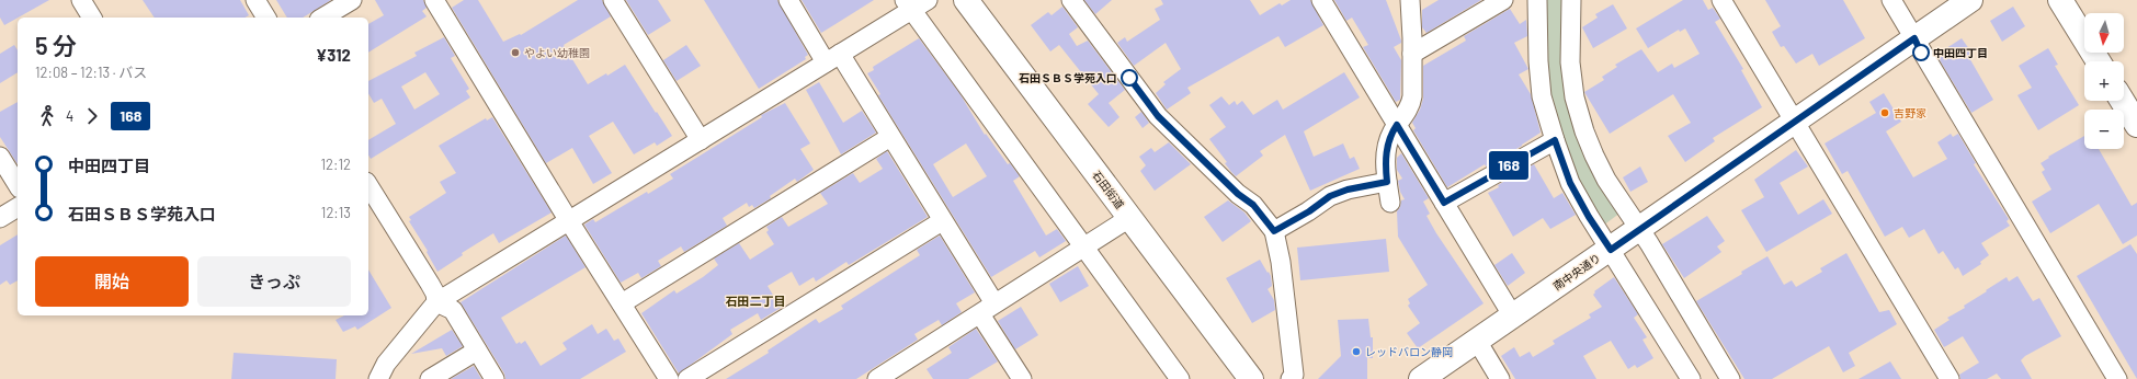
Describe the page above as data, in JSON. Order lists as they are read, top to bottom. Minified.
{"streets":{"street":["石田街道","南中央通り"]},"districts":["石田二丁目"],"places":["やよい幼稚園","中田四丁目","石田ＳＢＳ学苑入口","吉野家","レッドバロン静岡"],"lines":["bus line 168"],"north":"bottom","page":{"on_map":"168","map_buttons":["+","−"],"heading":["5 分","12:08 – 12:13 · バス","¥312"],"legs":["4","168"],"list":[{"name":"中田四丁目","value":"12:12"},{"name":"石田ＳＢＳ学苑入口","value":"12:13"}],"buttons":["開始","きっぷ"]}}
